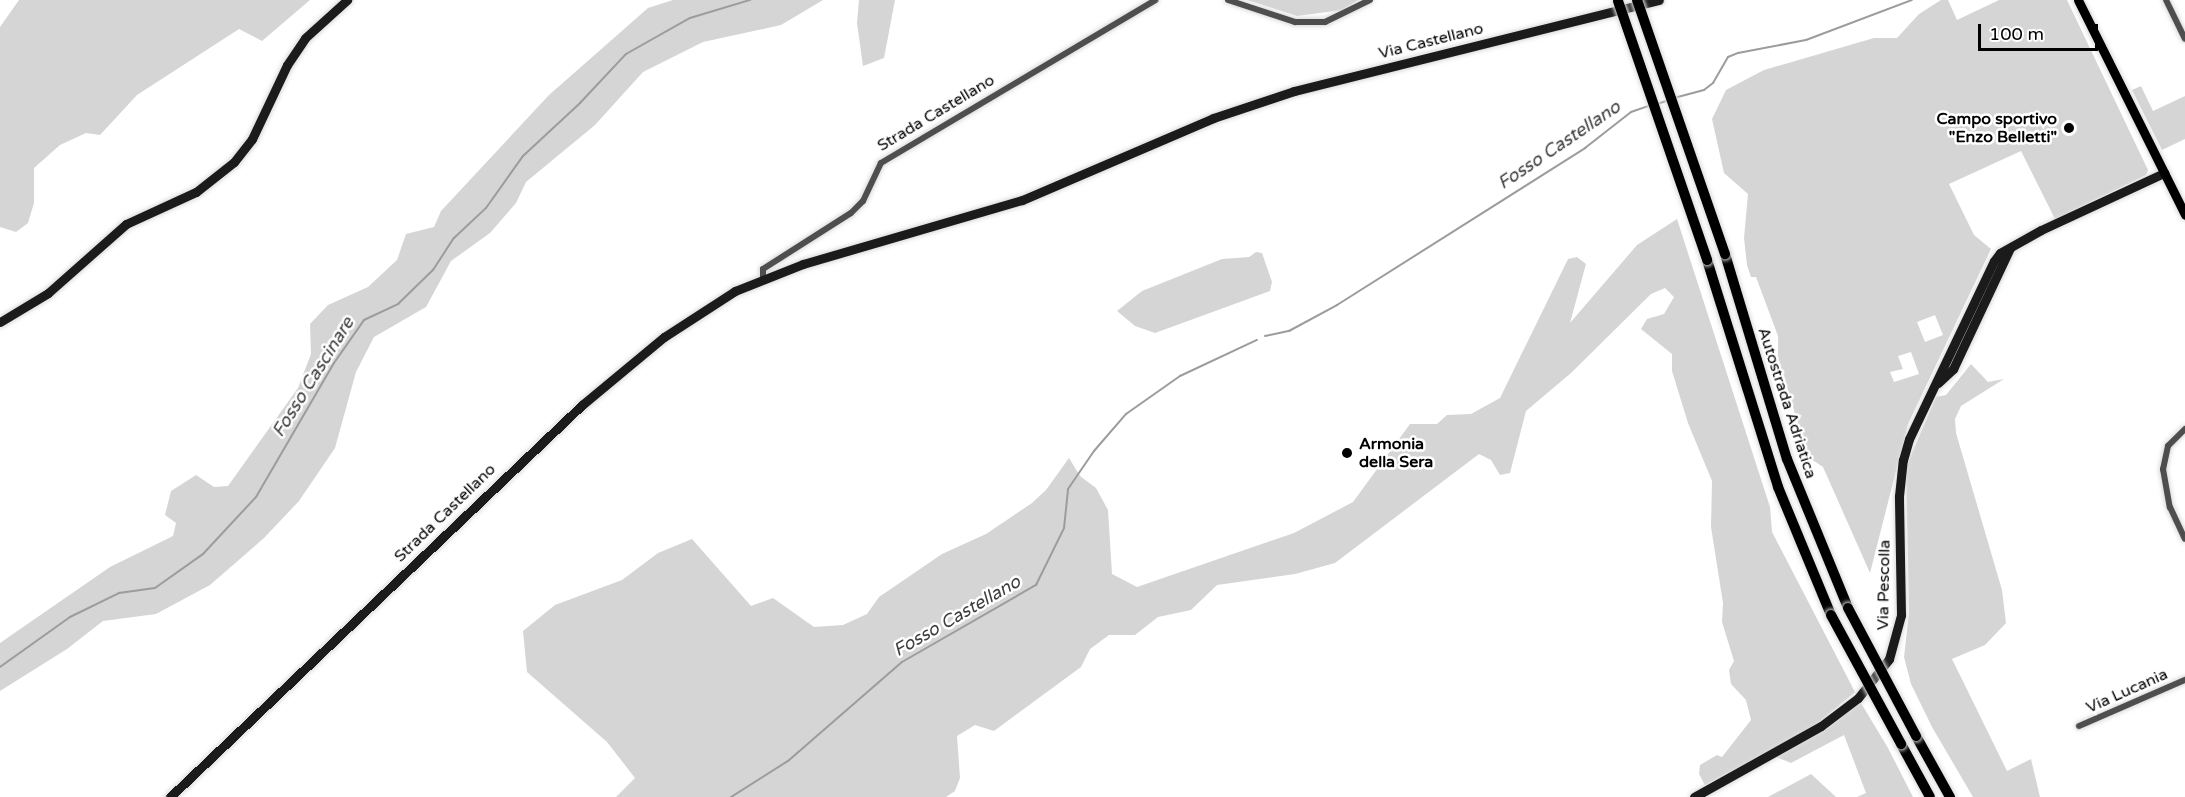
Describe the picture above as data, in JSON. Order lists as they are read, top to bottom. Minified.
{"streets":{"highway":["Autostrada Adriatica"],"street":["Via Castellano","Strada Castellano","Via Pescolla","Via Lucania"]},"crossings":[["Via Castellano","Strada Castellano"]],"water":["Fosso Castellano","Fosso Cascinare"],"places":["Campo sportivo \"Enzo Belletti\"","Armonia della Sera"],"scale_bar":"100 m"}
